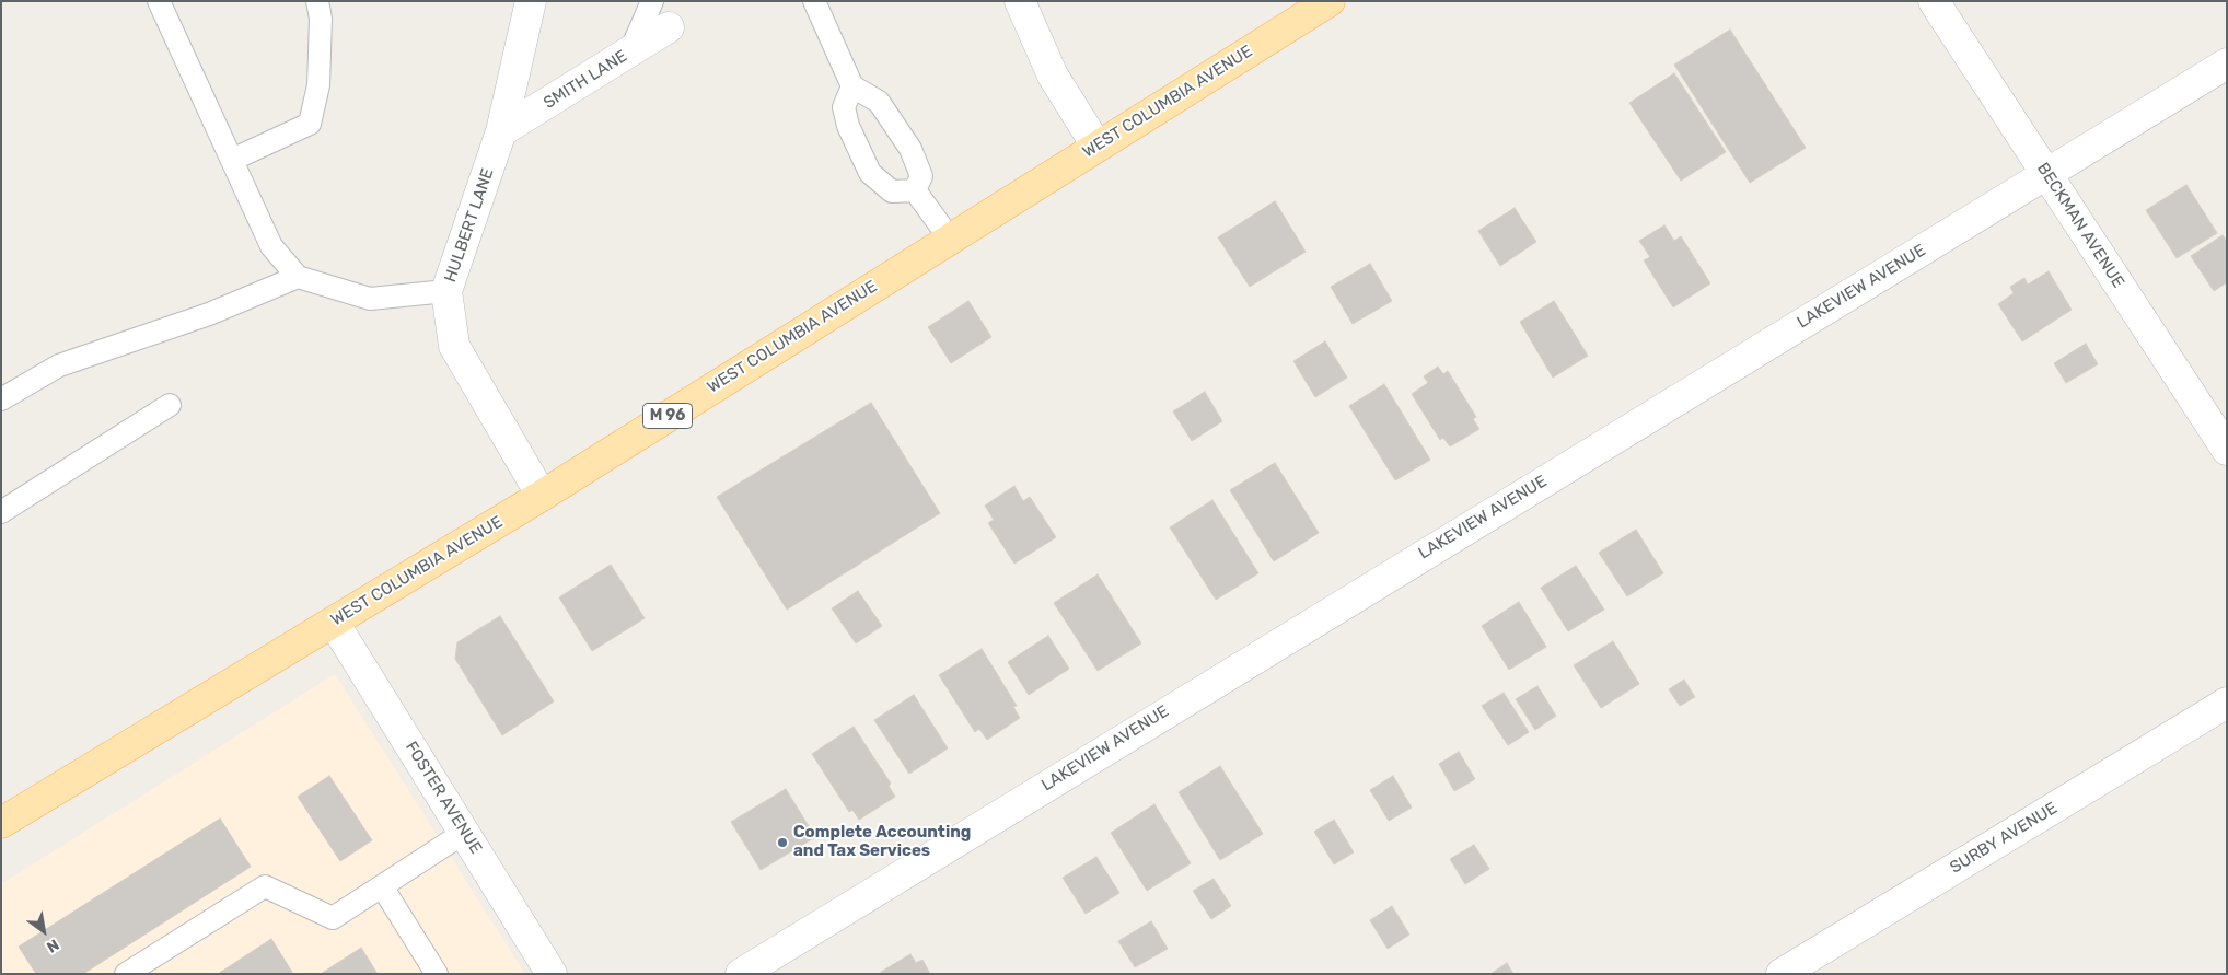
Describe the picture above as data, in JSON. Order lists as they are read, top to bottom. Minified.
{"streets":{"main road":["WEST COLUMBIA AVENUE","M 96"],"street":["SMITH LANE","HULBERT LANE","BECKMAN AVENUE","LAKEVIEW AVENUE","FOSTER AVENUE","SURBY AVENUE"]},"crossings":[["SMITH LANE","HULBERT LANE"],["WEST COLUMBIA AVENUE","HULBERT LANE"],["WEST COLUMBIA AVENUE","FOSTER AVENUE"],["BECKMAN AVENUE","LAKEVIEW AVENUE"]],"places":["Complete Accounting and Tax Services"],"north":"bottom right"}
